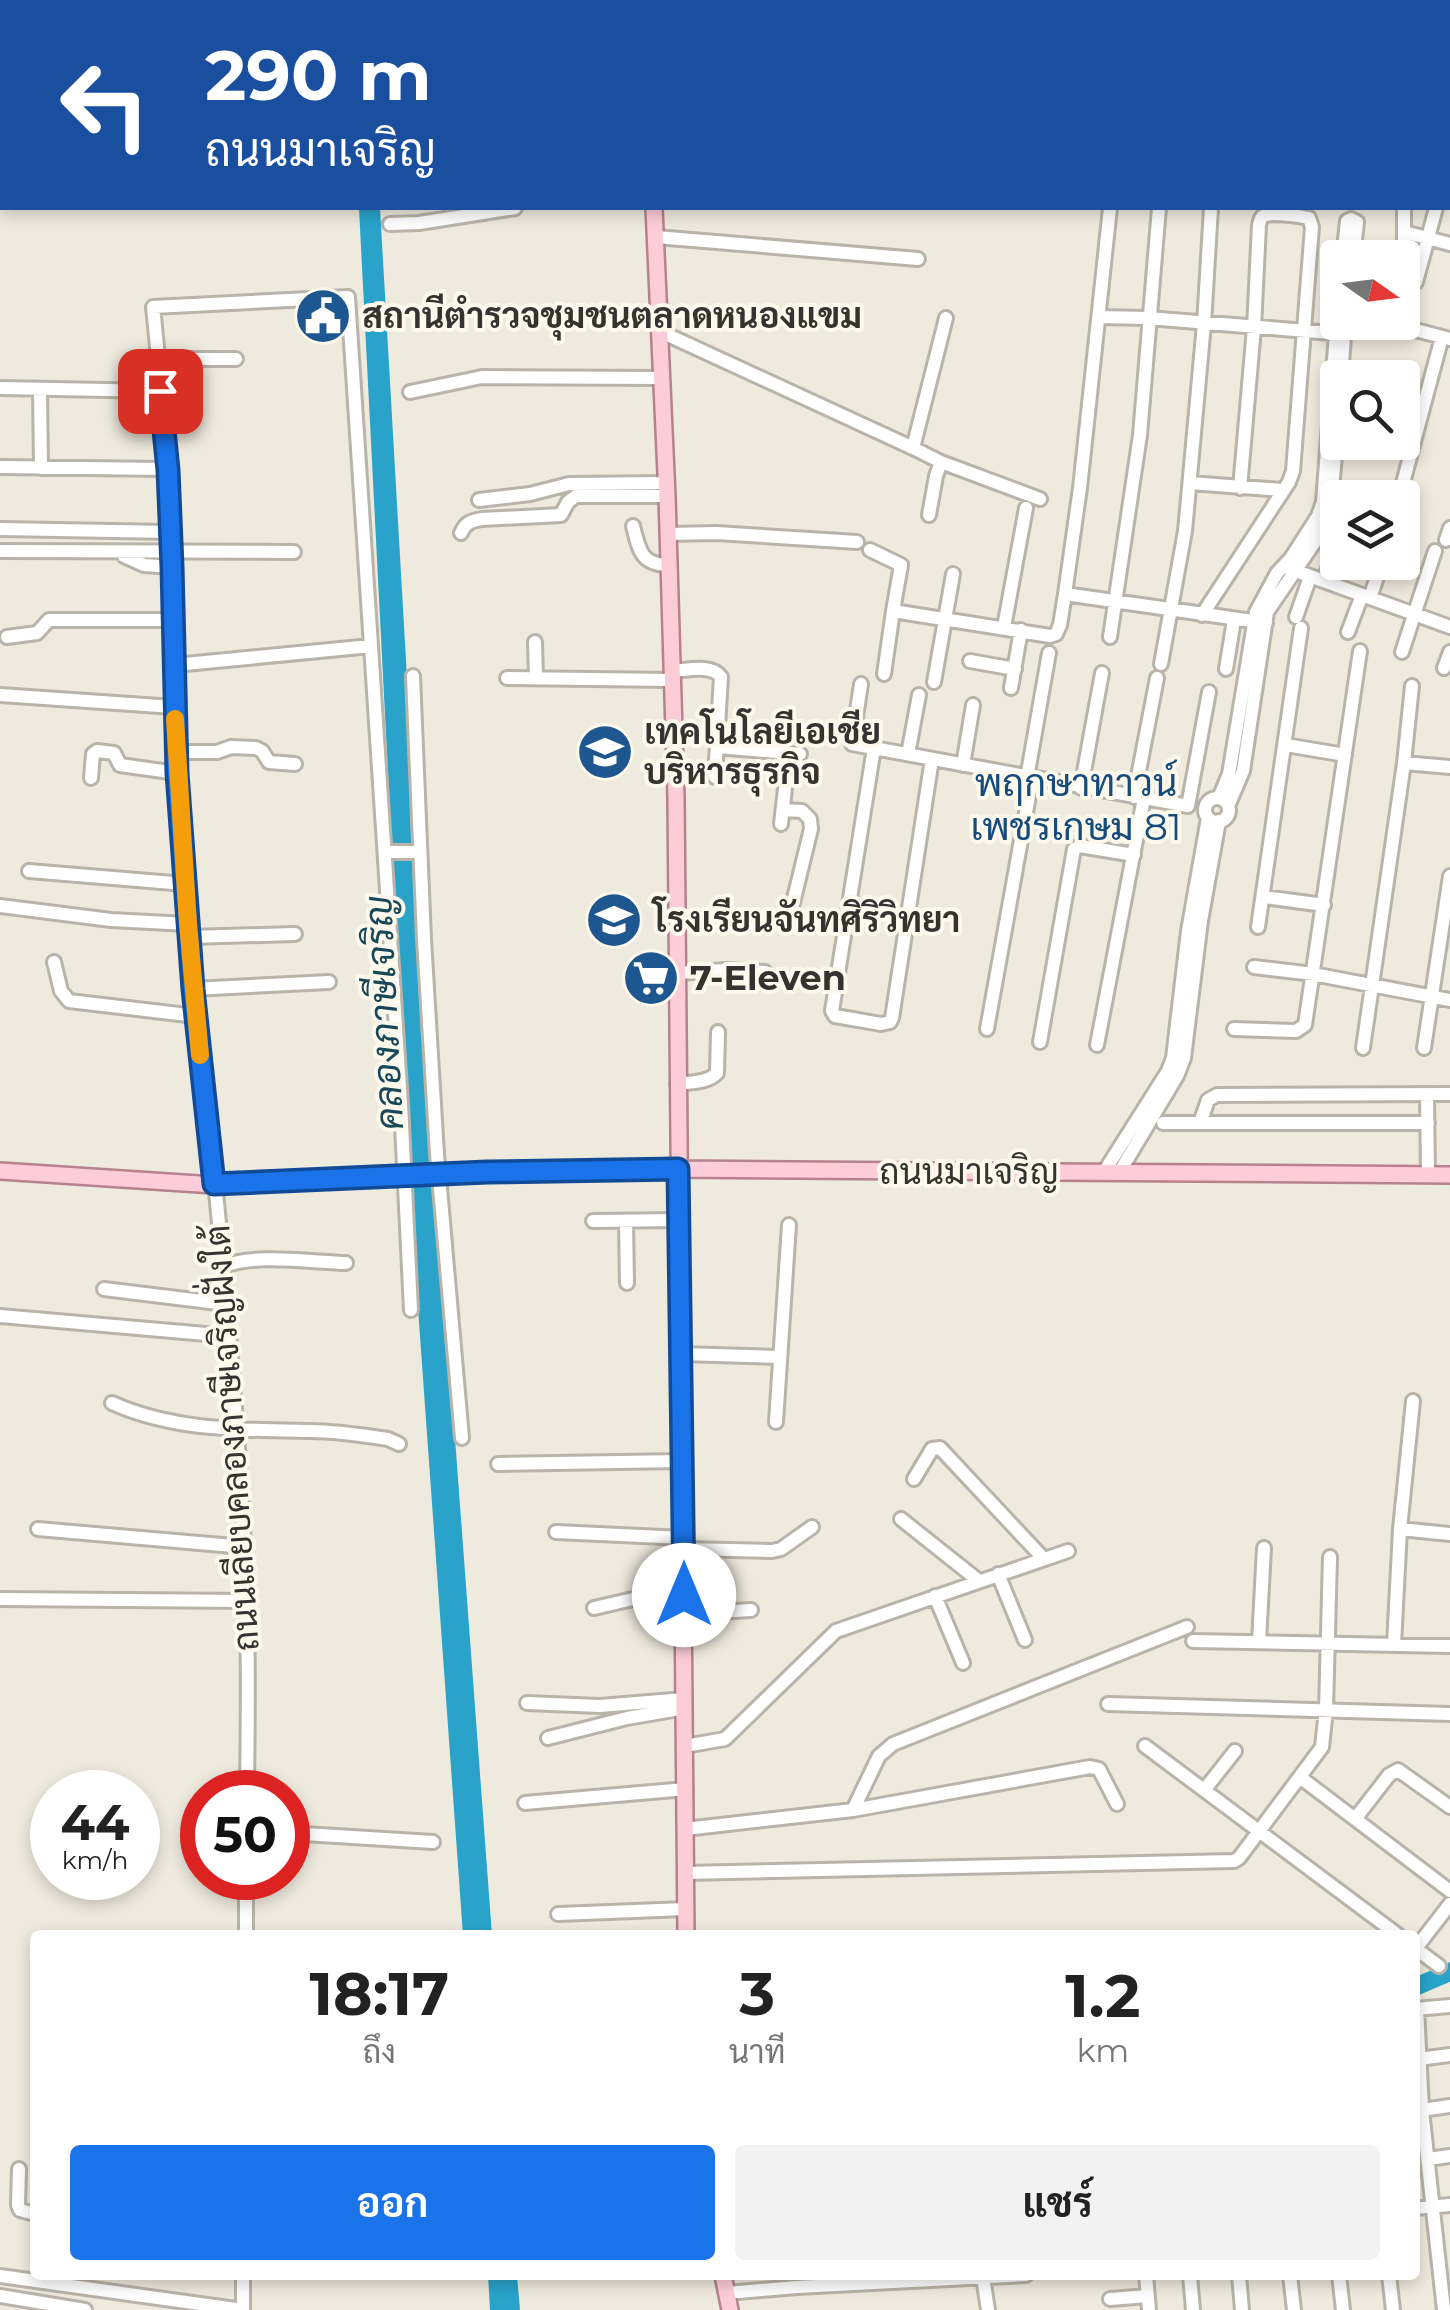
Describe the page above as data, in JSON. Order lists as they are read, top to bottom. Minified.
{"streets":{"main road":["ถนนมาเจริญ"],"street":["ถนนเลียบคลองภาษีเจริญฝั่งใต้"]},"crossings":[["ถนนมาเจริญ","ถนนเลียบคลองภาษีเจริญฝั่งใต้"]],"districts":["พฤกษาทาวน์ เพชรเกษม 81"],"water":["คลองภาษีเจริญ"],"places":{"public building":["สถานีตำรวจชุมชนตลาดหนองแขม"],"school or university":["เทคโนโลยีเอเชีย บริหารธุรกิจ","โรงเรียนจันทศิริวิทยา"],"supermarket":["7-Eleven"]},"north":"right","page":{"turn":["290 m","ถนนมาเจริญ"],"speed":"44 km/h","limit":"50","eta":["18:17","ถึง","3","นาที","1.2","km"],"buttons":["ออก","แชร์"]}}
